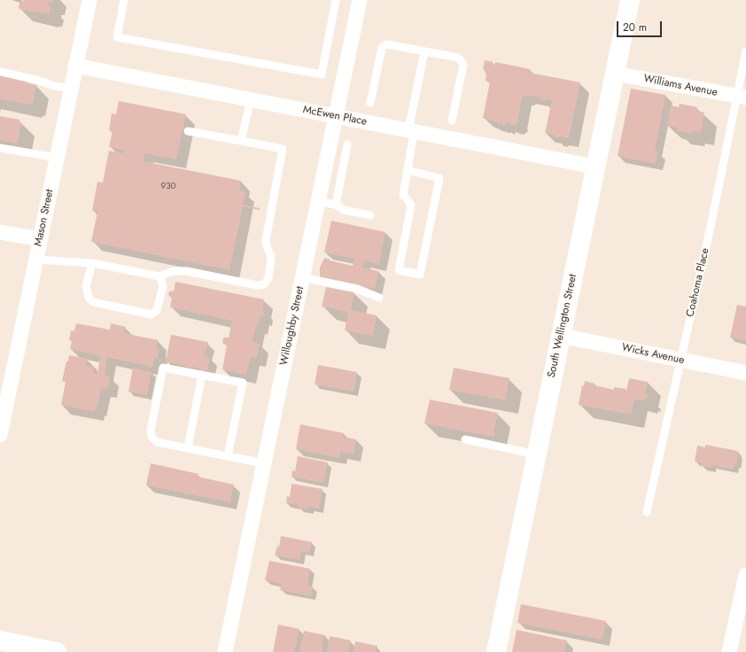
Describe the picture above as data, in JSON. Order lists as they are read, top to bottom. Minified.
{"streets":{"street":["Williams Avenue","McEwen Place","Mason Street","Willoughby Street","South Wellington Street","Wicks Avenue"],"lane":["Coahoma Place"]},"crossings":[["Williams Avenue","Coahoma Place"],["Williams Avenue","South Wellington Street"],["McEwen Place","Mason Street"],["McEwen Place","Willoughby Street"],["McEwen Place","South Wellington Street"],["Coahoma Place","Wicks Avenue"],["South Wellington Street","Wicks Avenue"]],"house_numbers":["930"],"scale_bar":"20 m"}
